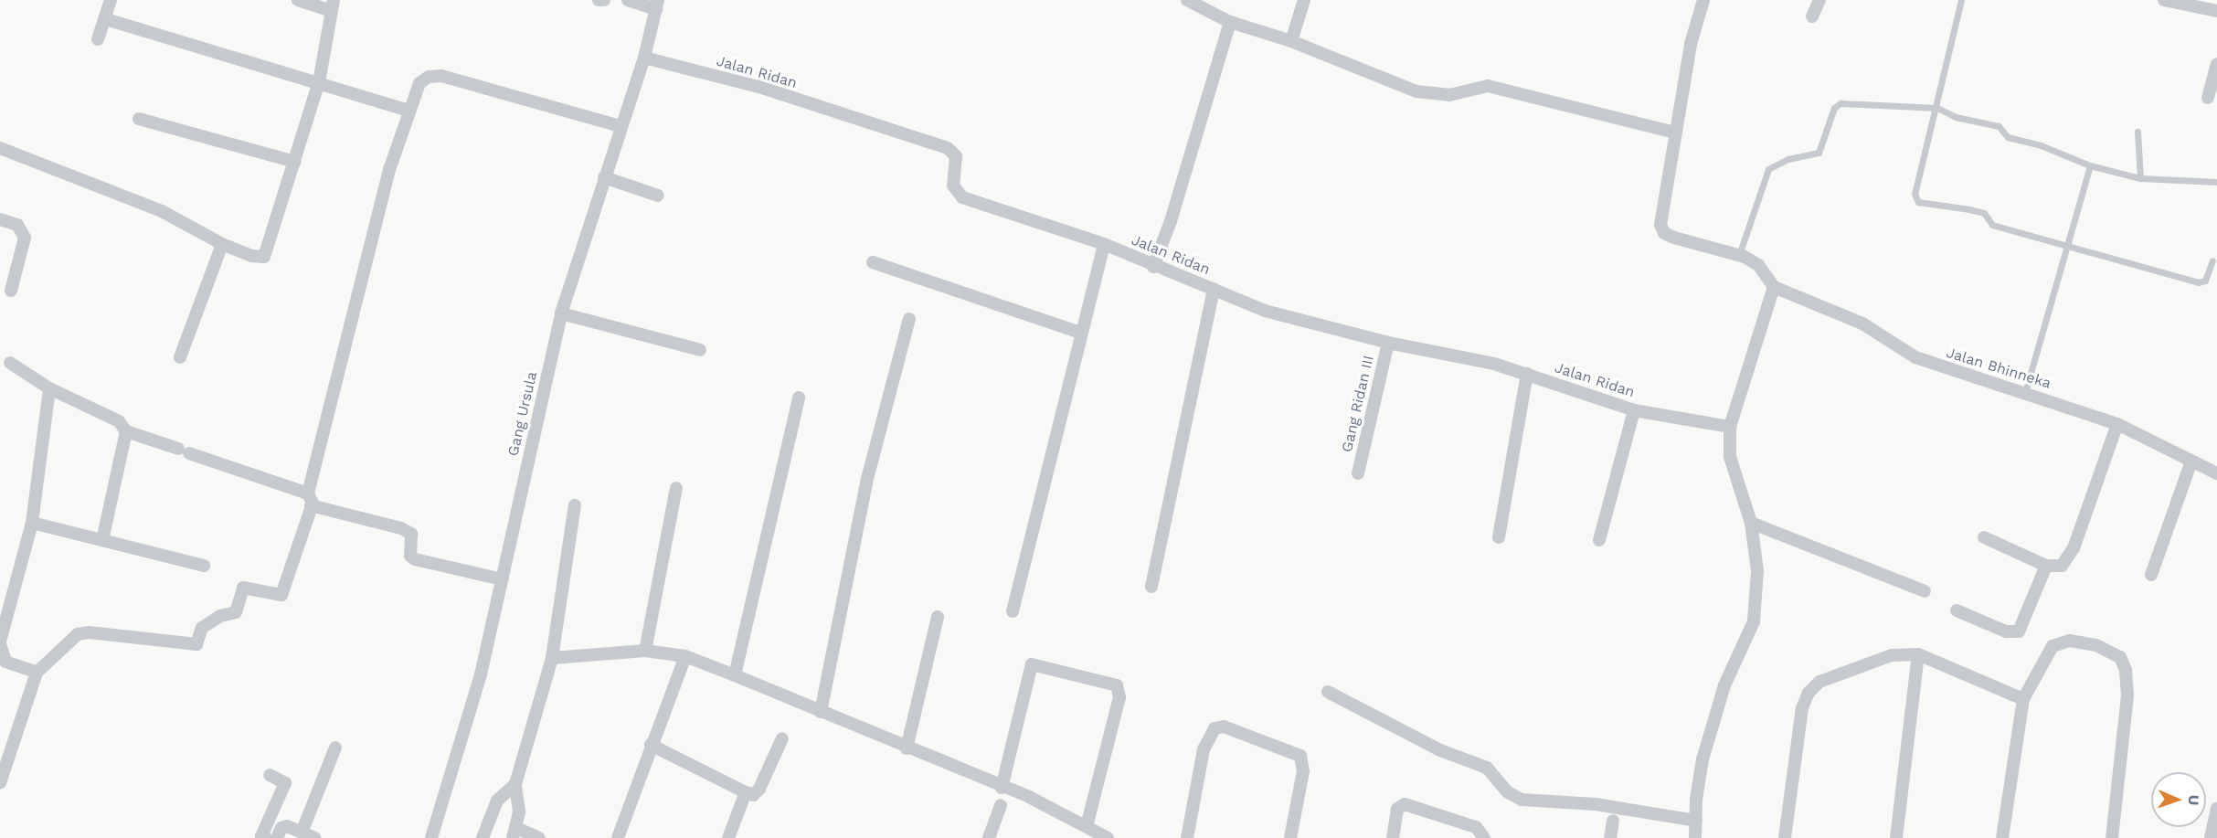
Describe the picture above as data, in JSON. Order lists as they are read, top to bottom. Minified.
{"streets":{"street":["Jalan Ridan","Jalan Bhinneka","Gang Ridan III","Gang Ursula"]},"crossings":[["Jalan Ridan","Gang Ridan III"],["Jalan Ridan","Gang Ursula"]],"north":"right"}
